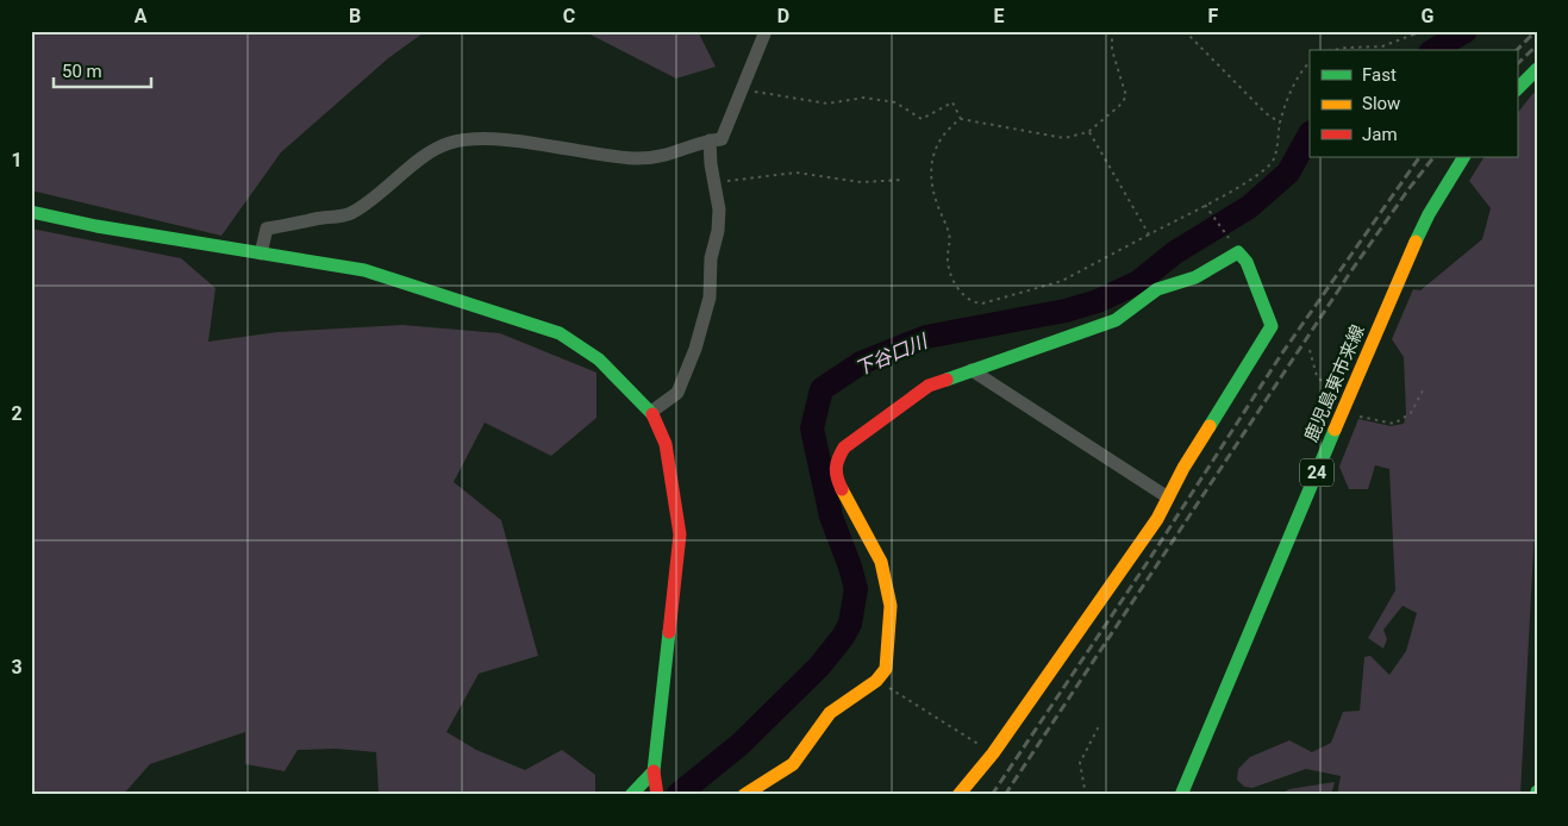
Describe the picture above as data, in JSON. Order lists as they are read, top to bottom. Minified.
{"streets":{"street":["鹿児島東市来線","24"]},"water":["下谷口川"],"legend":["Fast","Slow","Jam"],"scale_bar":"50 m","grid":{"columns":["A","B","C","D","E","F","G"],"rows":["1","2","3"]}}
